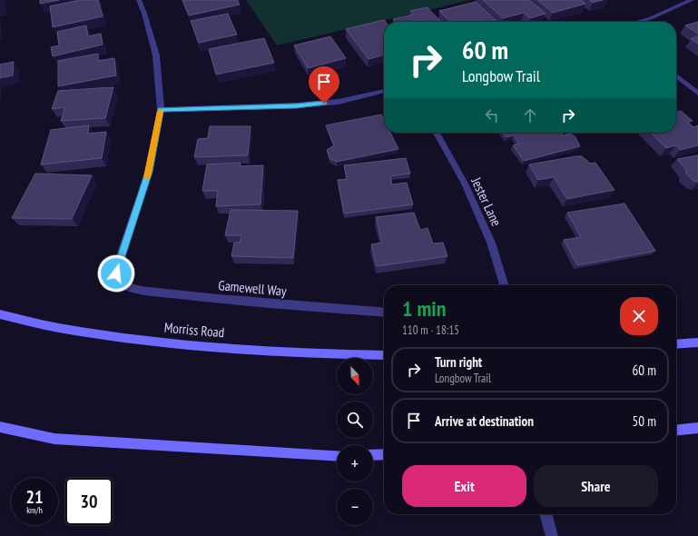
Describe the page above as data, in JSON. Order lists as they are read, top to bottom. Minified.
{"streets":{"main road":["Morriss Road"],"street":["Jester Lane","Gamewell Way"]},"north":"bottom right","page":{"turn":["60 m","Longbow Trail"],"heading":["1 min","110 m · 18:15"],"list":[{"name":"Turn right","note":"Longbow Trail","value":"60 m"},{"name":"Arrive at destination","value":"50 m"}],"map_buttons":["+","−"],"buttons":["Exit","Share"],"speed":"21 km/h","limit":"30"}}
